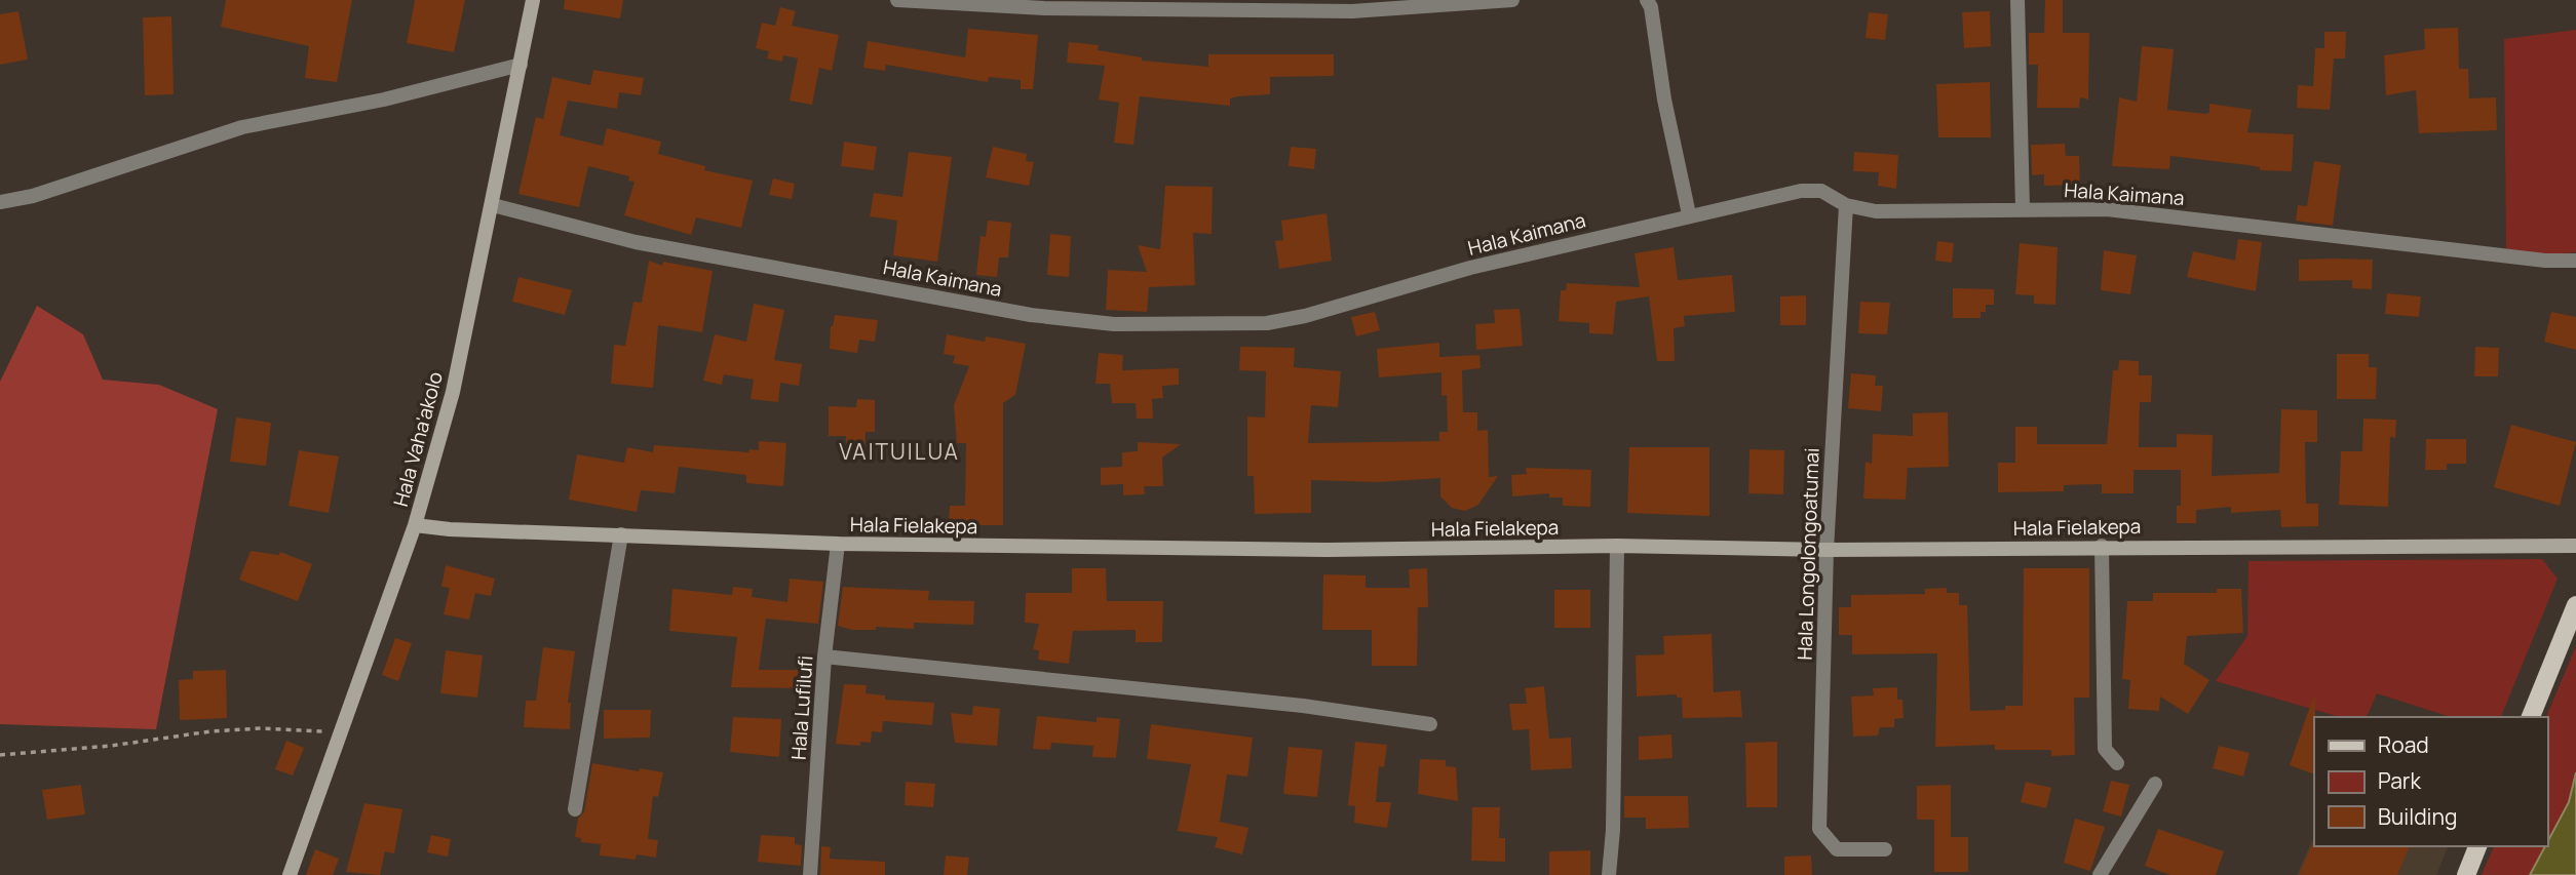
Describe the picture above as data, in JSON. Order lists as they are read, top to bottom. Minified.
{"streets":{"street":["Hala Kaimana","Hala Vaha'akolo","Hala Fielakepa","Hala Longolongoatumai","Hala Lufilufi"]},"crossings":[["Hala Kaimana","Hala Vaha'akolo"],["Hala Kaimana","Hala Longolongoatumai"],["Hala Vaha'akolo","Hala Fielakepa"],["Hala Fielakepa","Hala Longolongoatumai"],["Hala Fielakepa","Hala Lufilufi"]],"districts":["VAITUILUA"],"legend":["Road","Park","Building"]}
